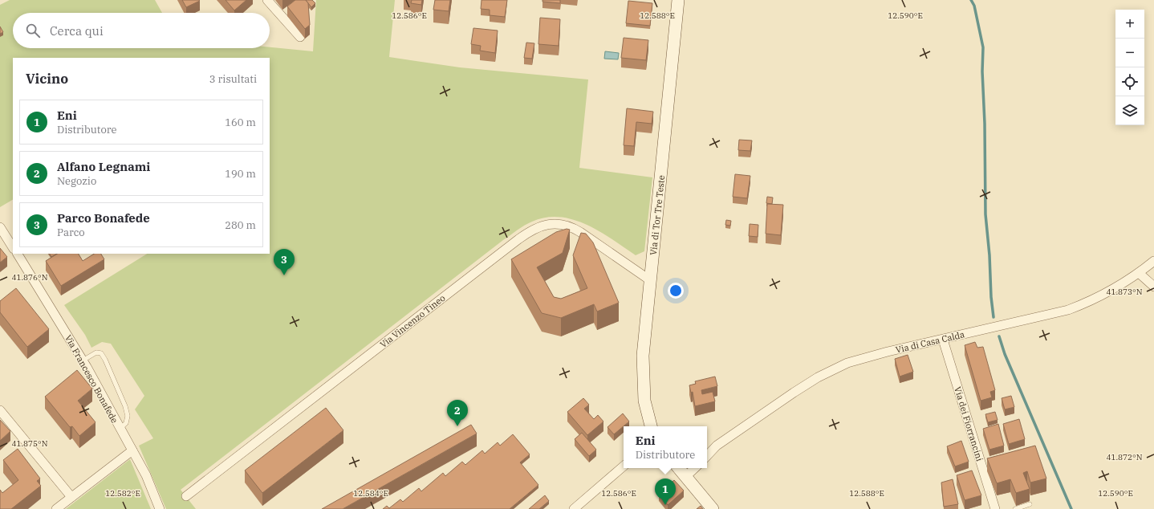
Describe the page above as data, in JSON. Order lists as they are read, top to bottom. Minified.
{"streets":{"street":["Via di Tor Tre Teste","Via Vincenzo Tineo","Via di Casa Calda","Via Francesco Bonafede","Via dei Fiorrancini"]},"crossings":[["Via di Tor Tre Teste","Via Vincenzo Tineo"],["Via di Casa Calda","Via dei Fiorrancini"]],"page":{"map_buttons":["+","−"],"search":"Cerca qui","heading":["Vicino","3 risultati"],"list":[{"mark":"1","name":"Eni","note":"Distributore","value":"160 m"},{"mark":"2","name":"Alfano Legnami","note":"Negozio","value":"190 m"},{"mark":"3","name":"Parco Bonafede","note":"Parco","value":"280 m"}],"pins":["3","2","1"],"popup":["Eni","Distributore"]},"coordinates":["12.586°E","12.588°E","12.590°E","41.876°N","41.873°N","41.875°N","41.872°N","12.582°E","12.584°E"]}
